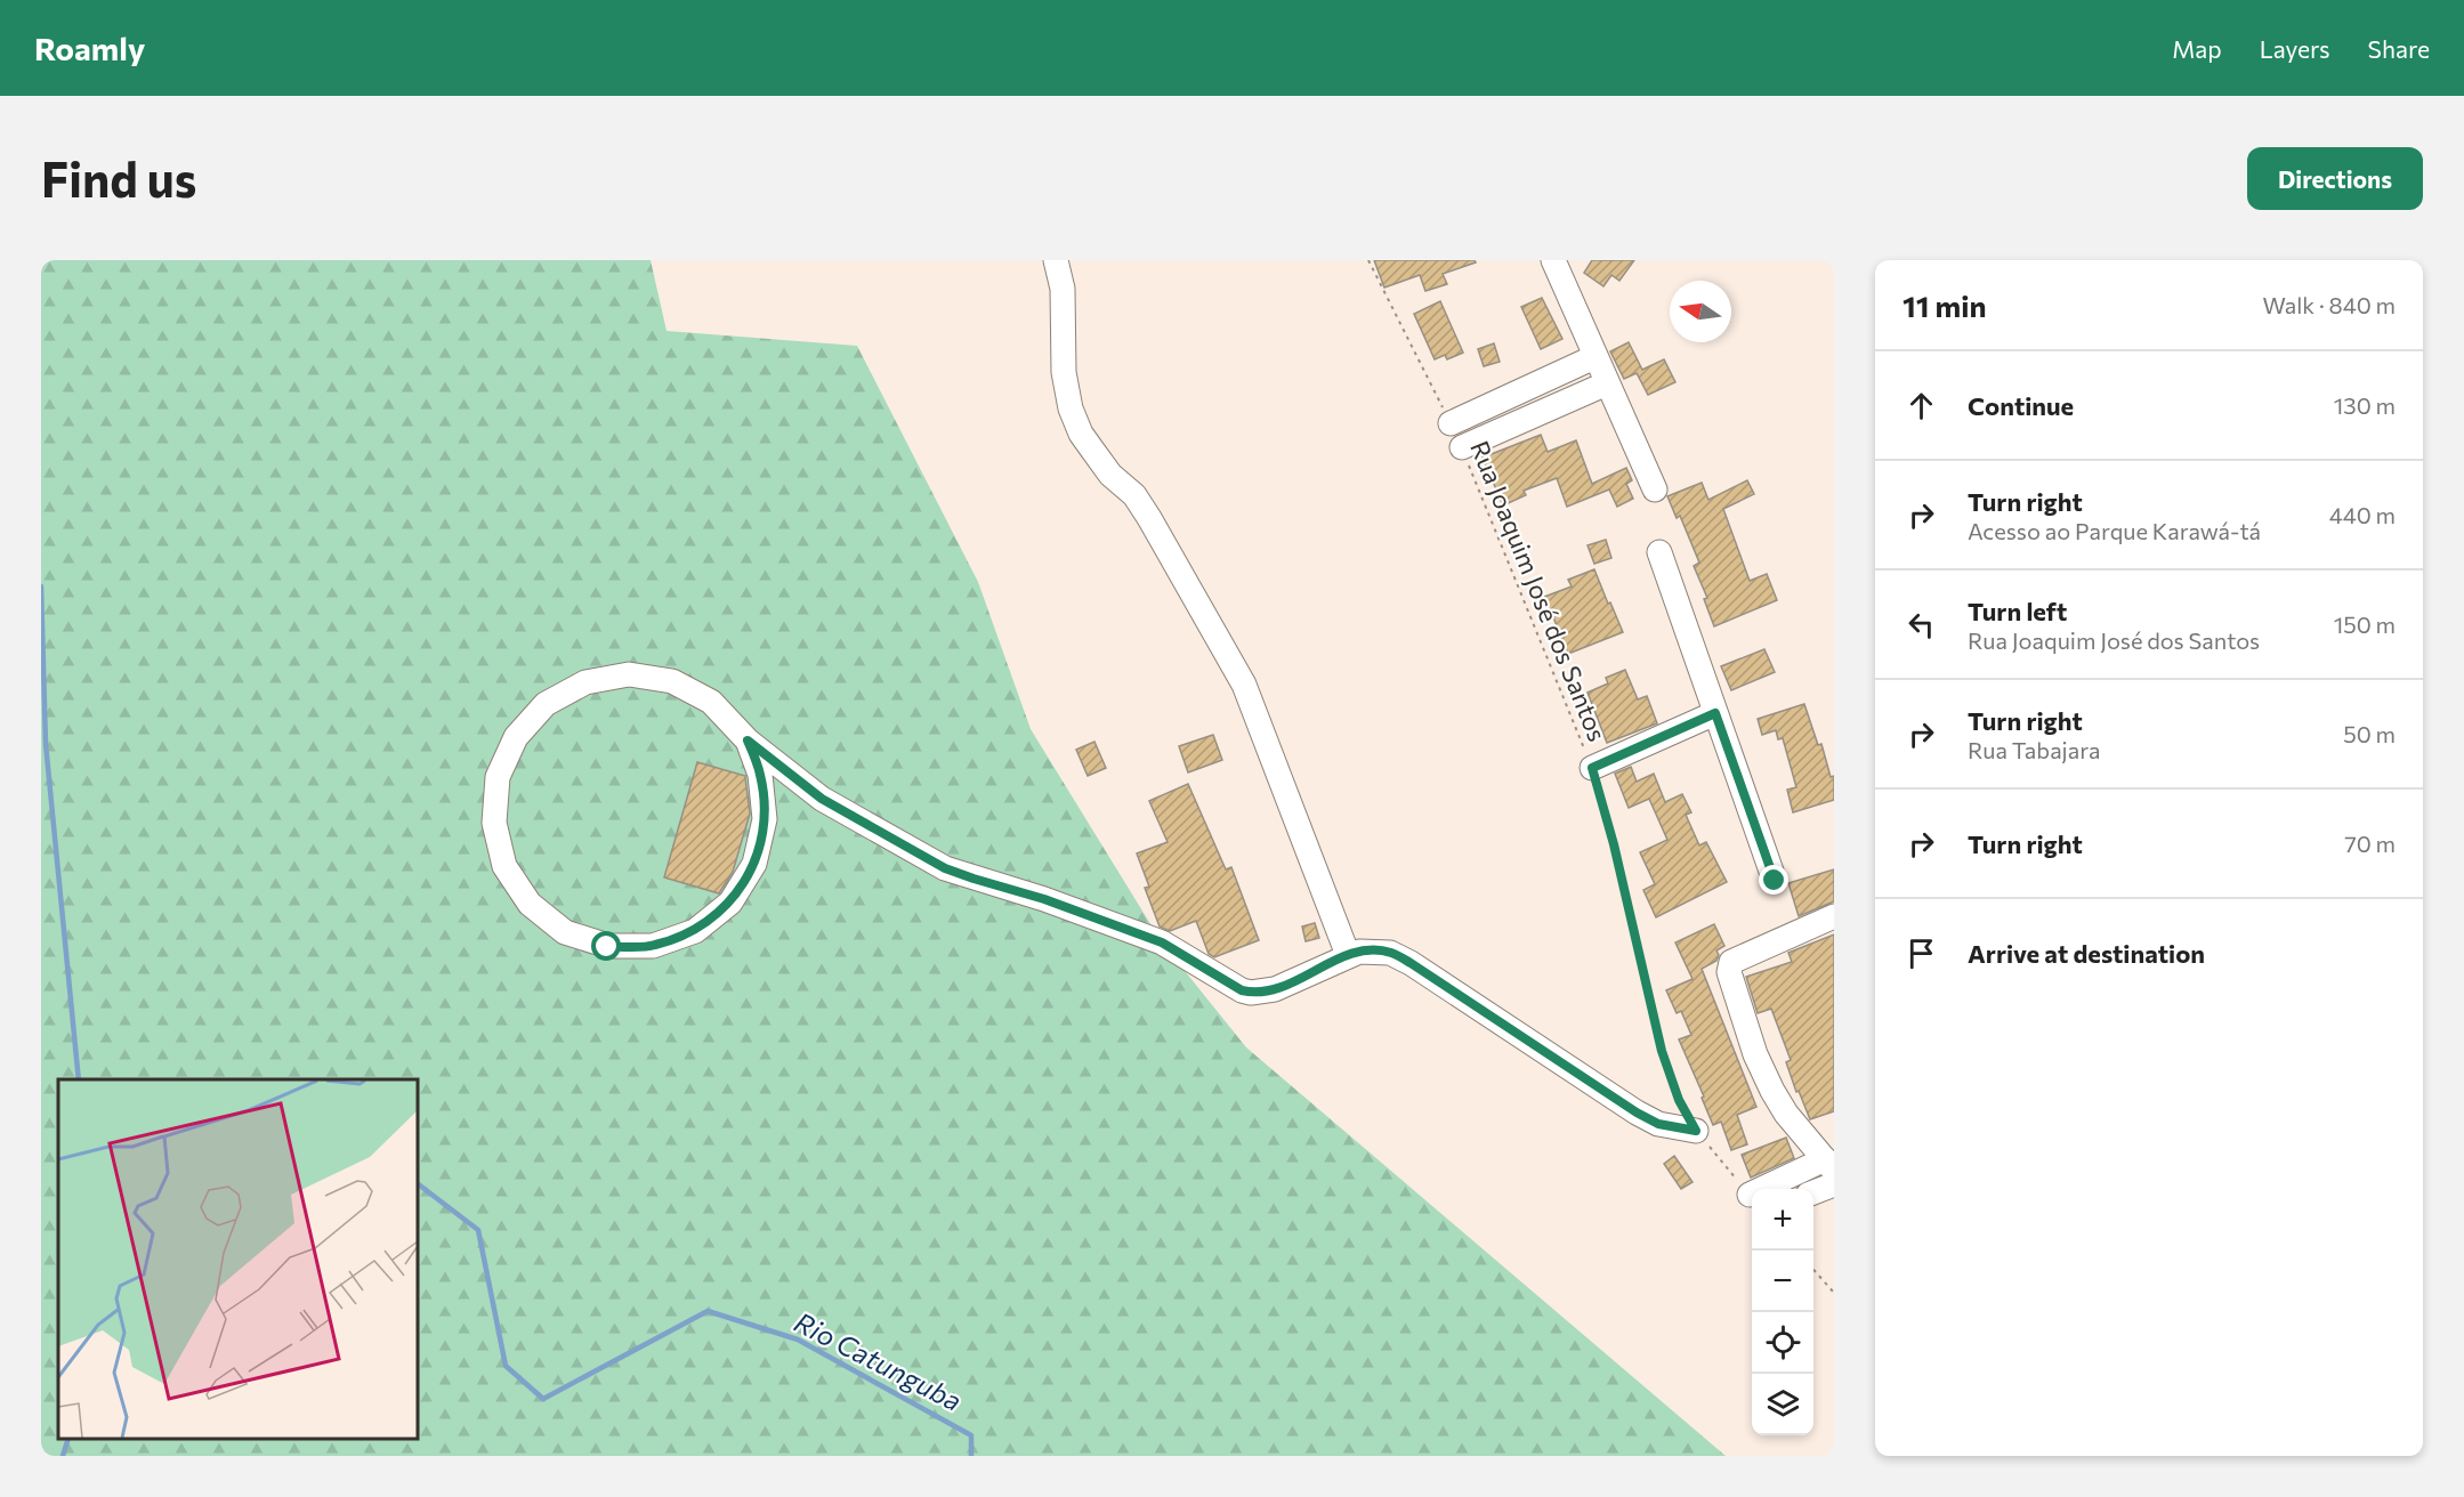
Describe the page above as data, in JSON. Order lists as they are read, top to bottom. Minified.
{"streets":{"path":["Rua Joaquim José dos Santos"]},"water":["Rio Catunguba"],"north":"left","page":{"header":"Roamly","nav":["Map","Layers","Share"],"buttons":"Directions","title":"Find us","heading":["11 min","Walk · 840 m"],"list":[["Continue","130 m"],["Turn right","Acesso ao Parque Karawá-tá","440 m"],["Turn left","Rua Joaquim José dos Santos","150 m"],["Turn right","Rua Tabajara","50 m"],["Turn right","70 m"],"Arrive at destination"],"map_buttons":["+","−"]}}
